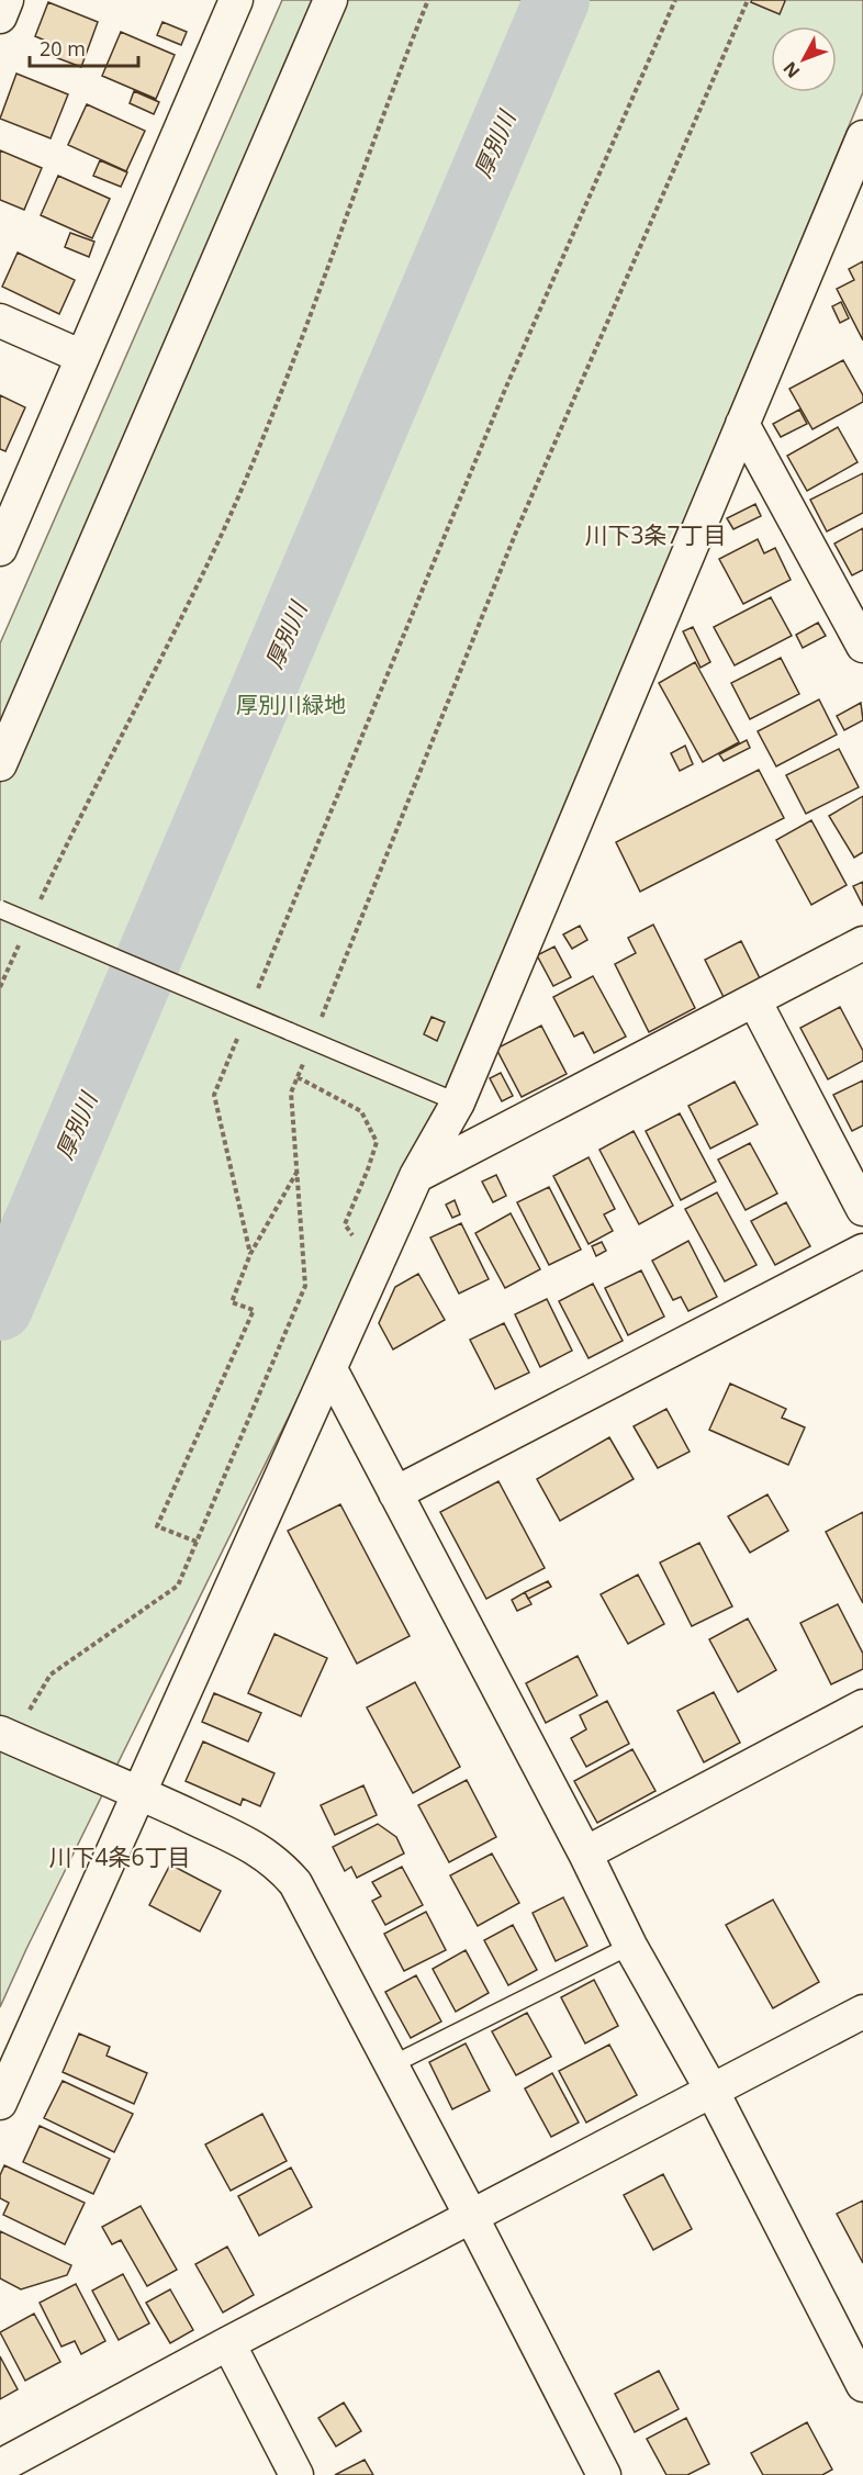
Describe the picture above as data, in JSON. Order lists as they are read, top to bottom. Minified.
{"districts":["川下3条7丁目","川下4条6丁目"],"water":["厚別川"],"parks":["厚別川緑地"],"scale_bar":"20 m","north":"bottom left"}
